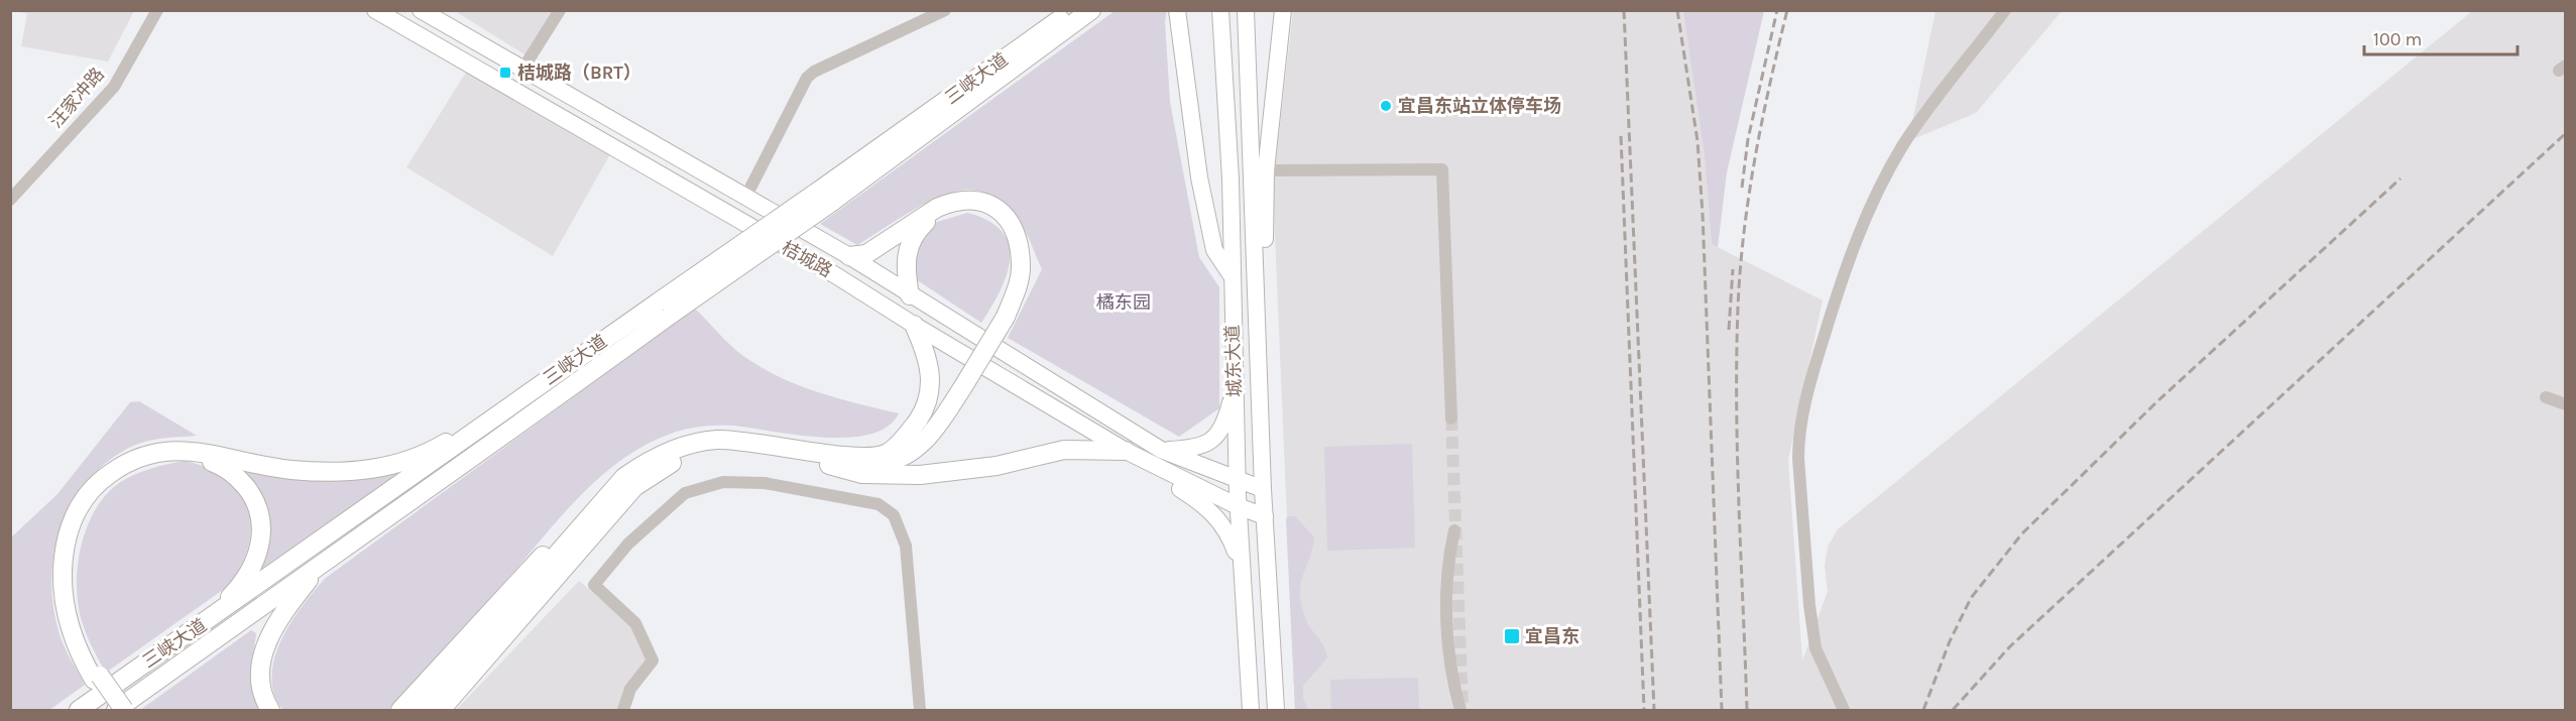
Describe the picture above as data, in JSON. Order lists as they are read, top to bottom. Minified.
{"streets":{"highway":["三峡大道"],"main road":["桔城路","城东大道"],"street":["汪家冲路"]},"crossings":[["桔城路","城东大道"]],"parks":["橘东园"],"places":{"transit":["桔城路（BRT）","宜昌东"],"other":["宜昌东站立体停车场"]},"scale_bar":"100 m"}
